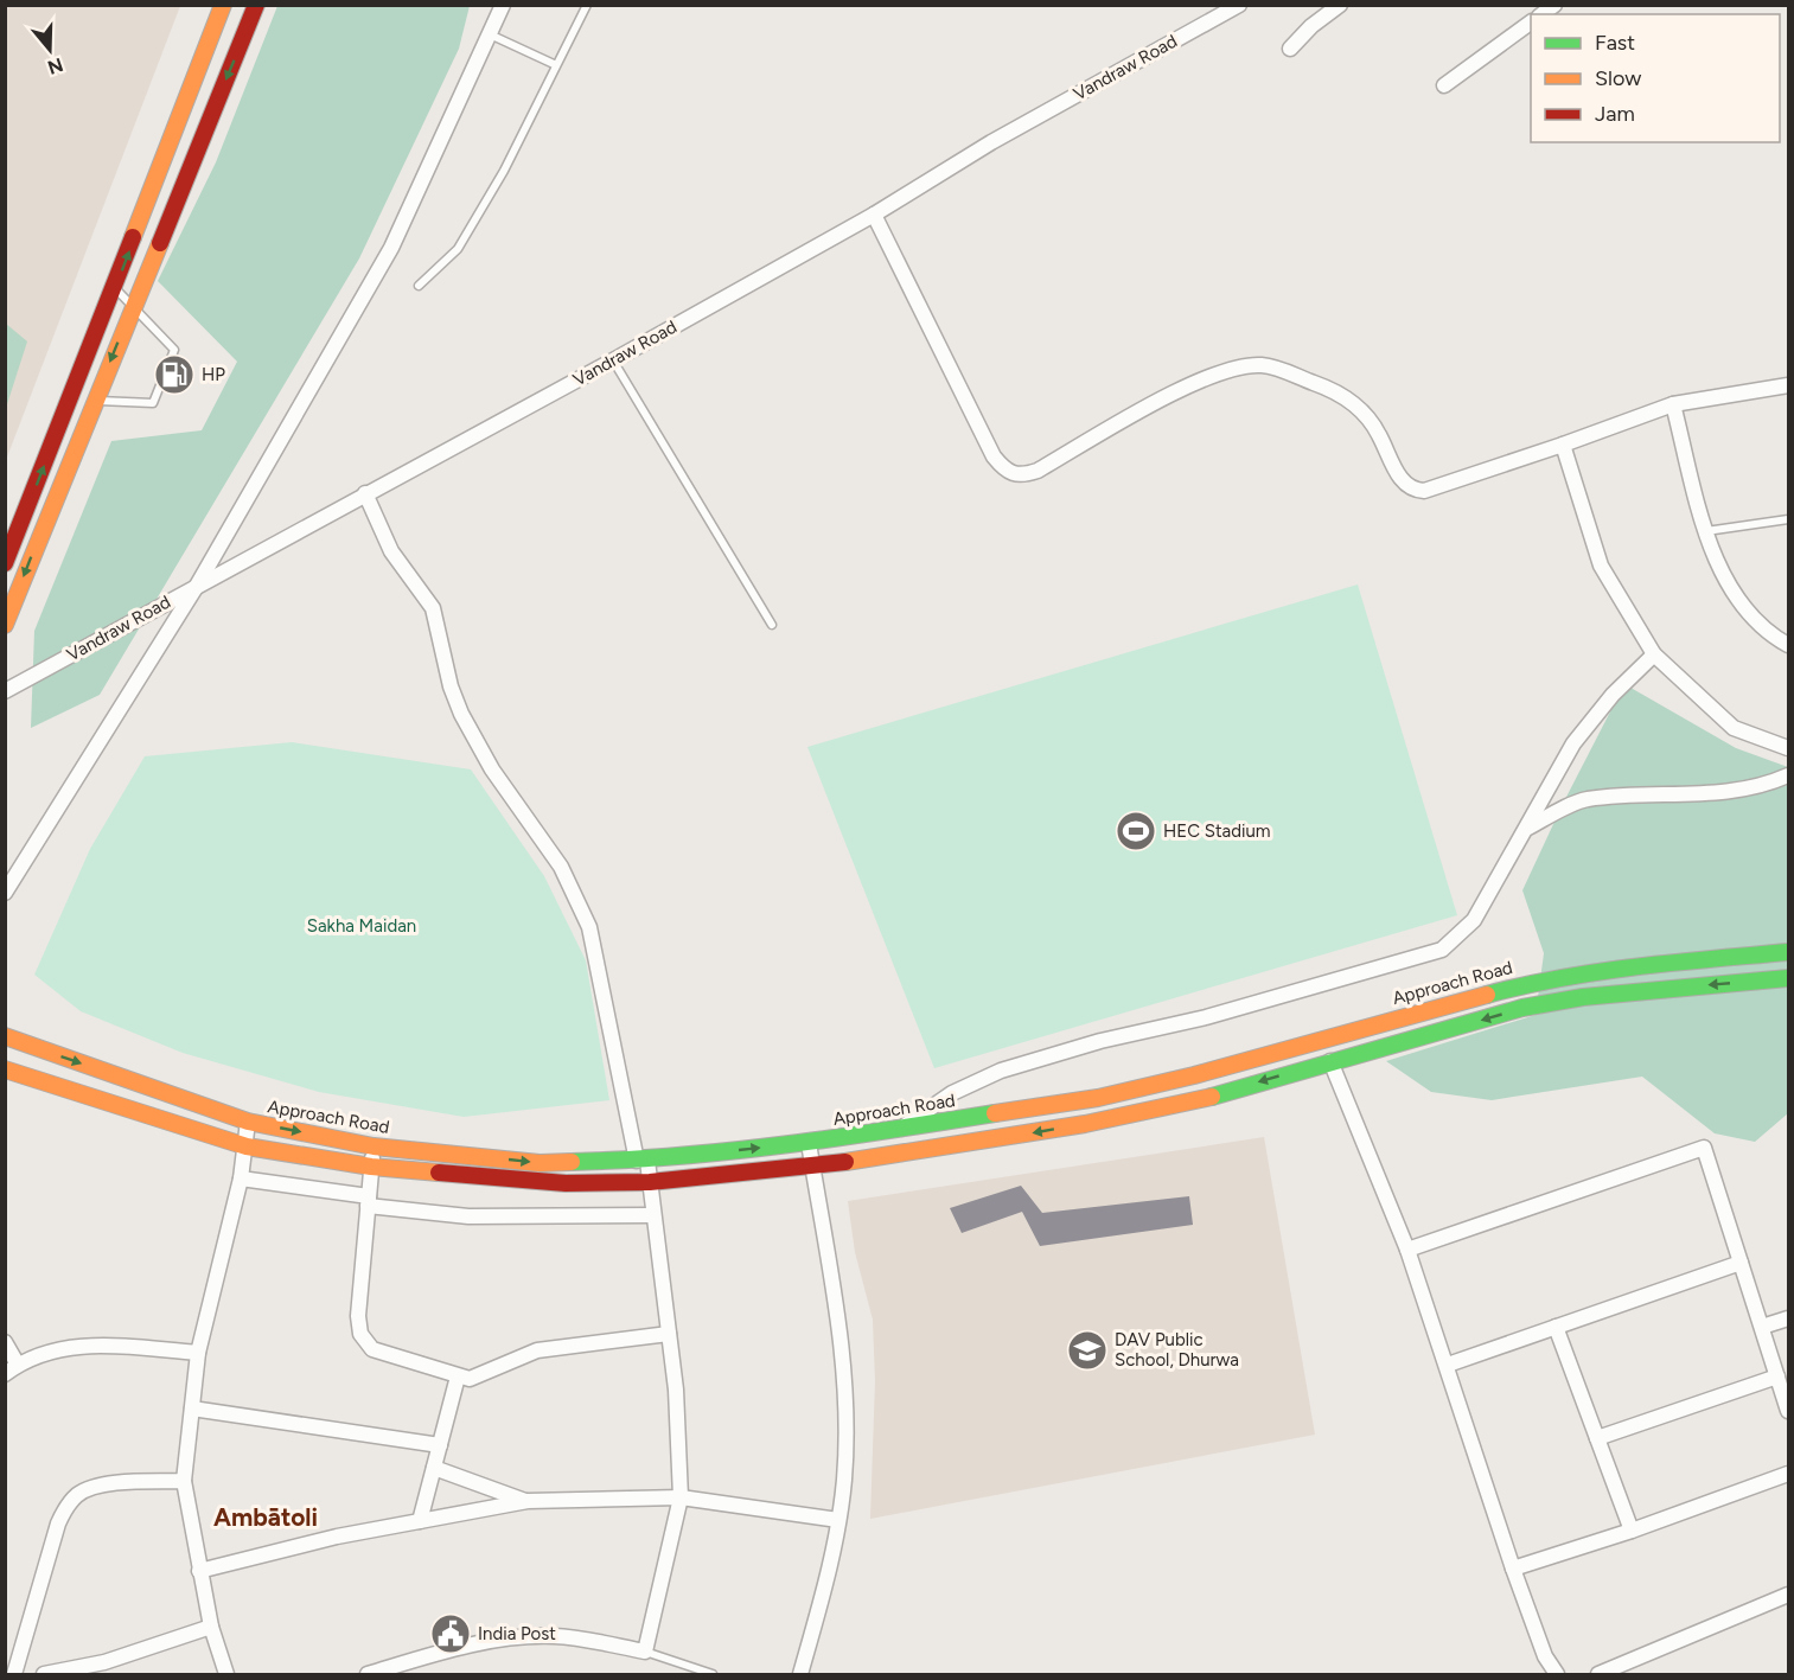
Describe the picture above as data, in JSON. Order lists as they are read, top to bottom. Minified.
{"streets":{"street":["Vandraw Road","Approach Road"]},"districts":["Ambātoli"],"parks":["Sakha Maidan"],"places":{"fuel station":["HP"],"sports":["HEC Stadium"],"school or university":["DAV Public School, Dhurwa"],"public building":["India Post"]},"legend":["Fast","Slow","Jam"],"north":"bottom"}
